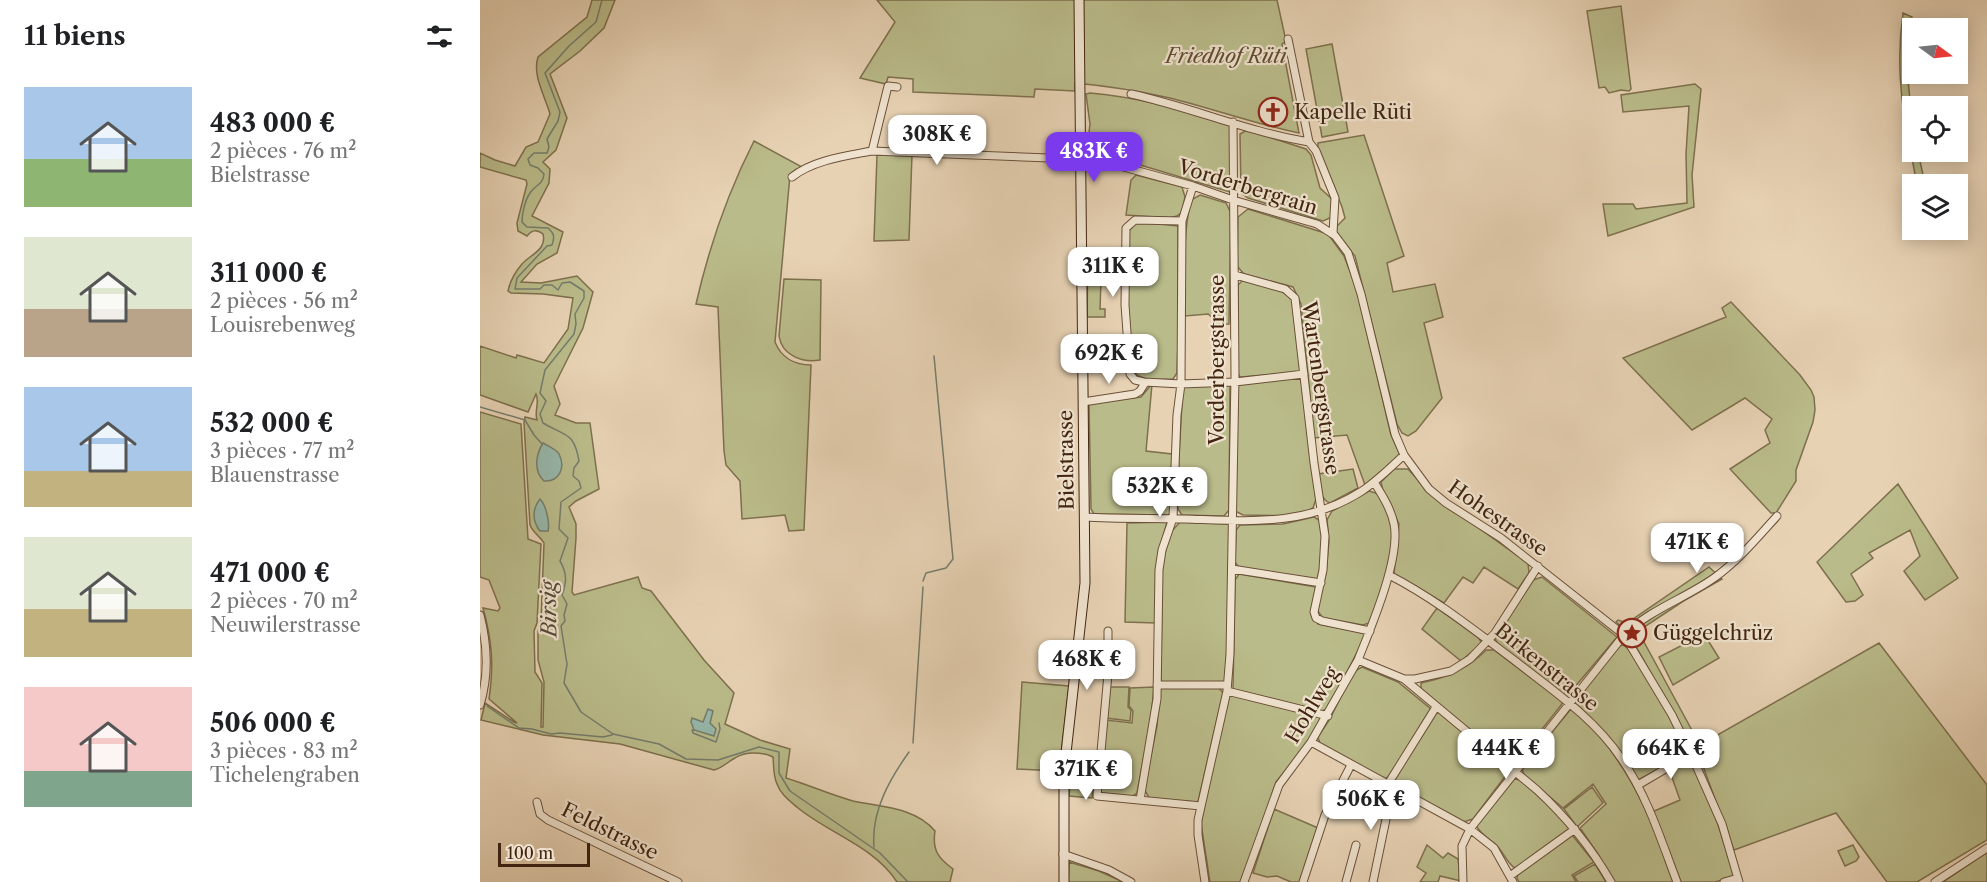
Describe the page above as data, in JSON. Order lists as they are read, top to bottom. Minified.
{"streets":{"main road":["Bielstrasse"],"street":["Vorderbergrain","Vorderbergstrasse","Wartenbergstrasse","Hohestrasse","Birkenstrasse","Hohlweg","Feldstrasse"]},"crossings":[["Vorderbergrain","Vorderbergstrasse"],["Vorderbergrain","Bielstrasse"],["Vorderbergrain","Hohestrasse"],["Vorderbergstrasse","Wartenbergstrasse"]],"water":["Birsig"],"parks":["Friedhof Rüti"],"places":{"church":["Kapelle Rüti"],"place":["Güggelchrüz"]},"scale_bar":"100 m","north":"right","page":{"heading":"11 biens","list":[{"name":"483 000 €","note":"2 pièces · 76 m² · Bielstrasse"},{"name":"311 000 €","note":"2 pièces · 56 m² · Louisrebenweg"},{"name":"532 000 €","note":"3 pièces · 77 m² · Blauenstrasse"},{"name":"471 000 €","note":"2 pièces · 70 m² · Neuwilerstrasse"},{"name":"506 000 €","note":"3 pièces · 83 m² · Tichelengraben"}],"price":["308K €","483K €","311K €","692K €","532K €","471K €","468K €","444K €","664K €","371K €","506K €"],"scale":"100 m"}}
